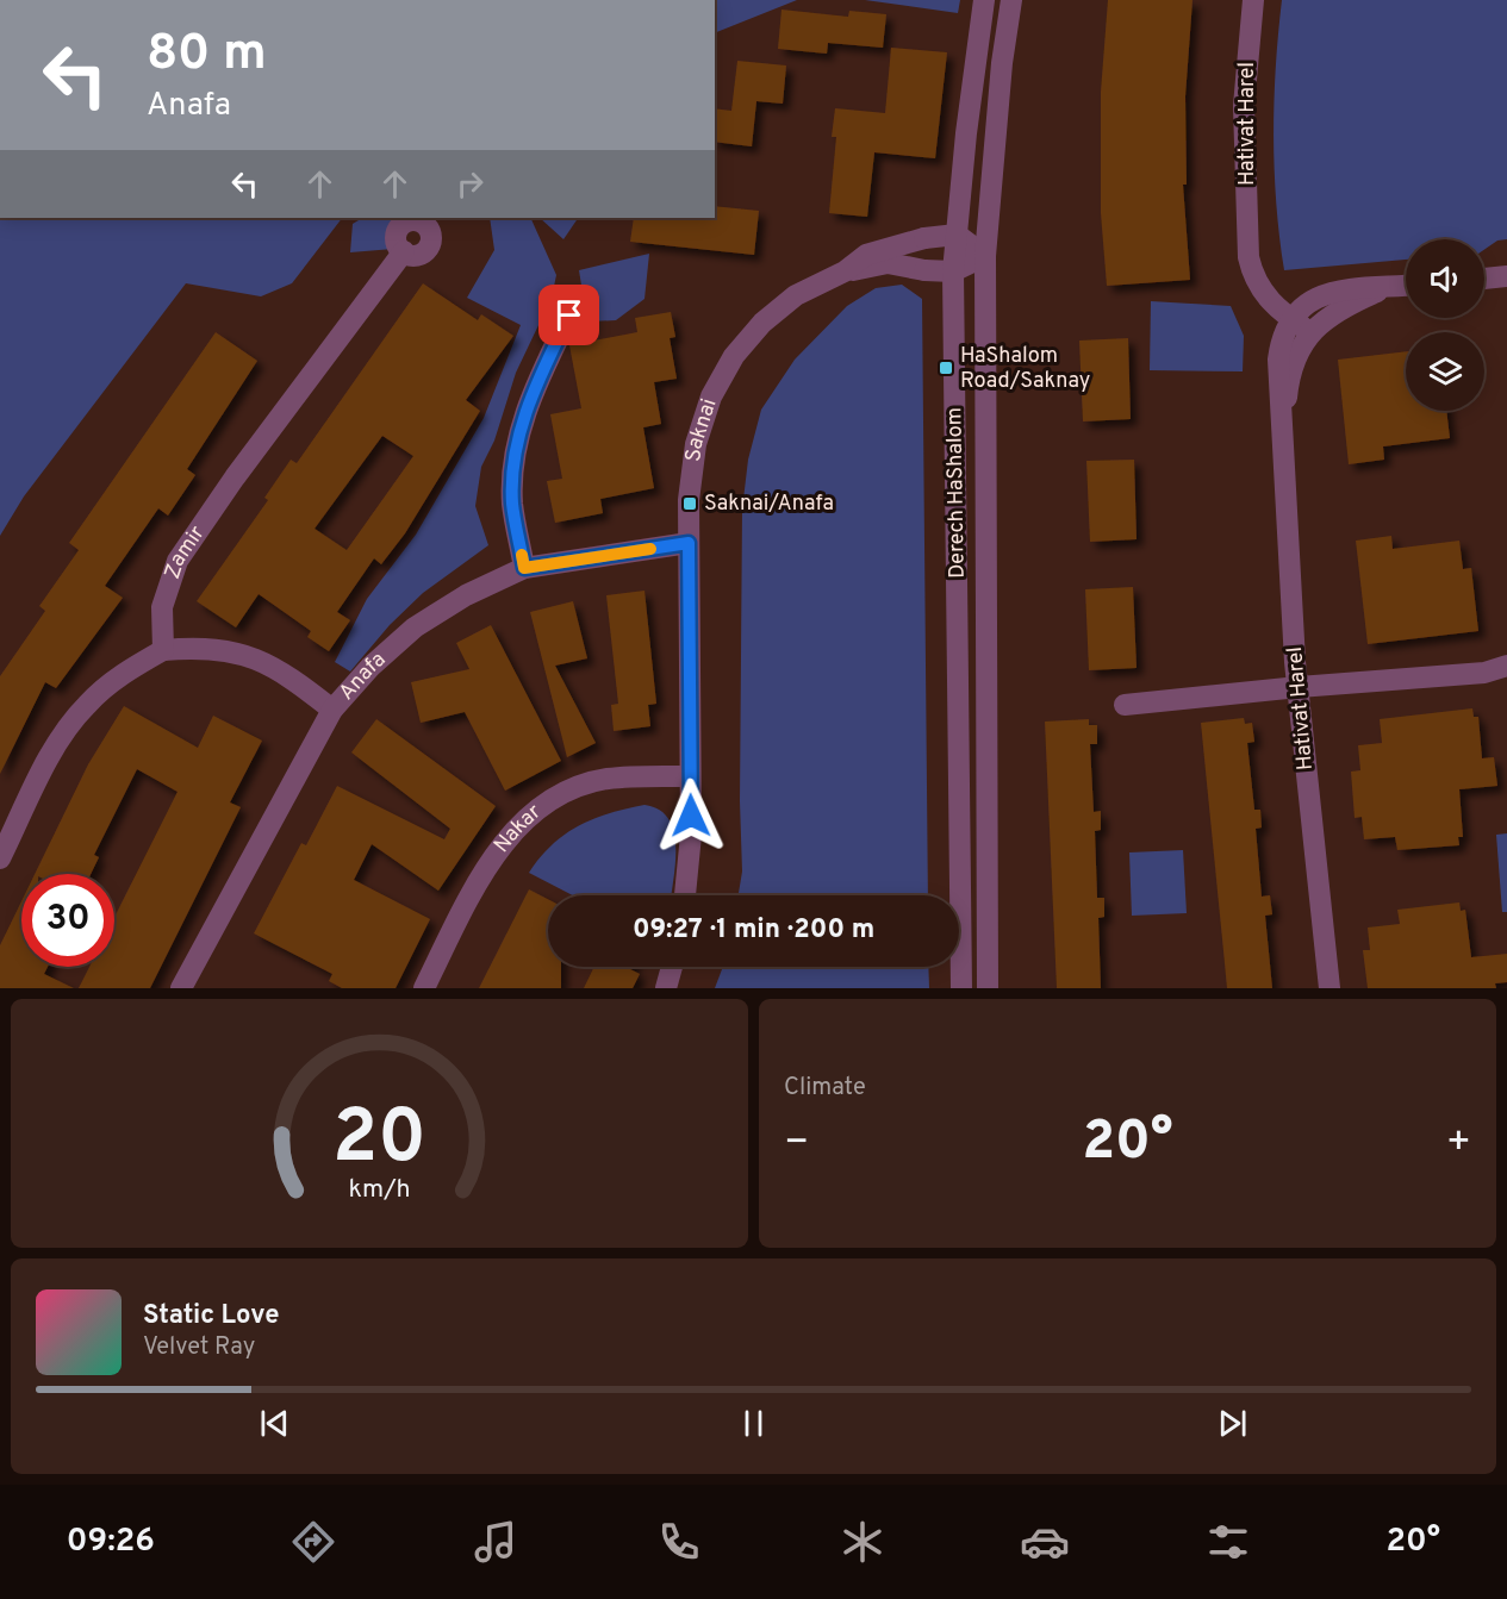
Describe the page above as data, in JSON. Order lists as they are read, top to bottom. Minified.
{"streets":{"street":["Hativat Harel","Saknai","Derech HaShalom","Zamir","Anafa","Nakar"]},"crossings":[["Saknai","Derech HaShalom"],["Saknai","Anafa"],["Saknai","Nakar"]],"places":{"transit":["HaShalom Road/Saknay","Saknai/Anafa"]},"page":{"turn":["80 m","Anafa"],"limit":"30","trip":"09:27 · 1 min · 200 m","tile":"Climate","heat":["−","20°","+"],"song":["Static Love","Velvet Ray"],"tabs":["09:26","20°"],"gauge":["20","km/h"]}}
